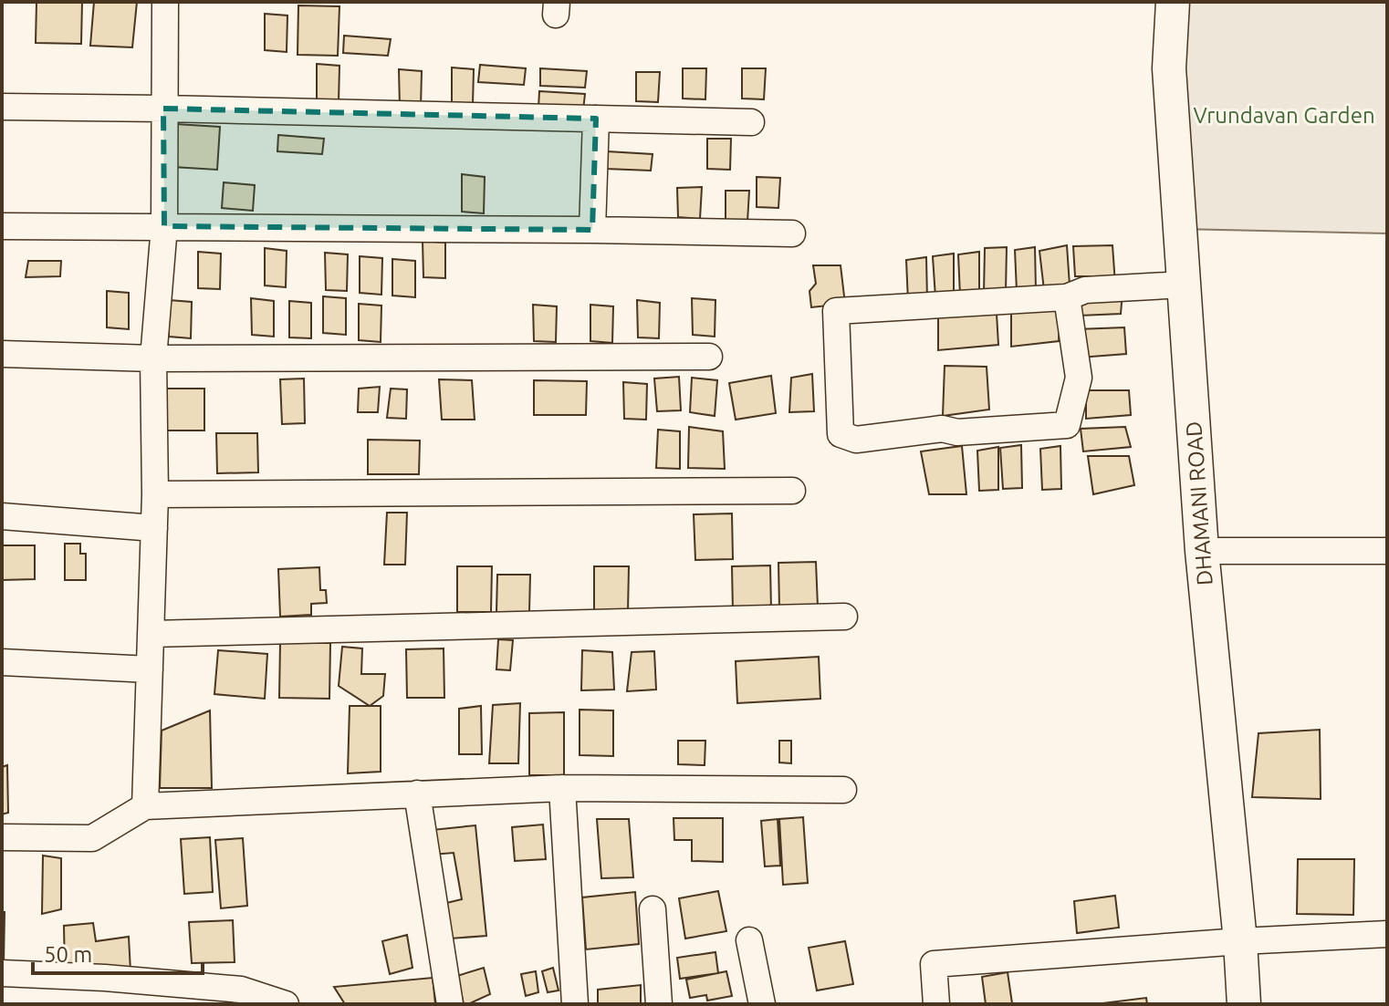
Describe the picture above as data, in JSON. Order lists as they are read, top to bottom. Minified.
{"streets":{"main road":["DHAMANI ROAD"]},"parks":["Vrundavan Garden"],"scale_bar":"50 m"}
